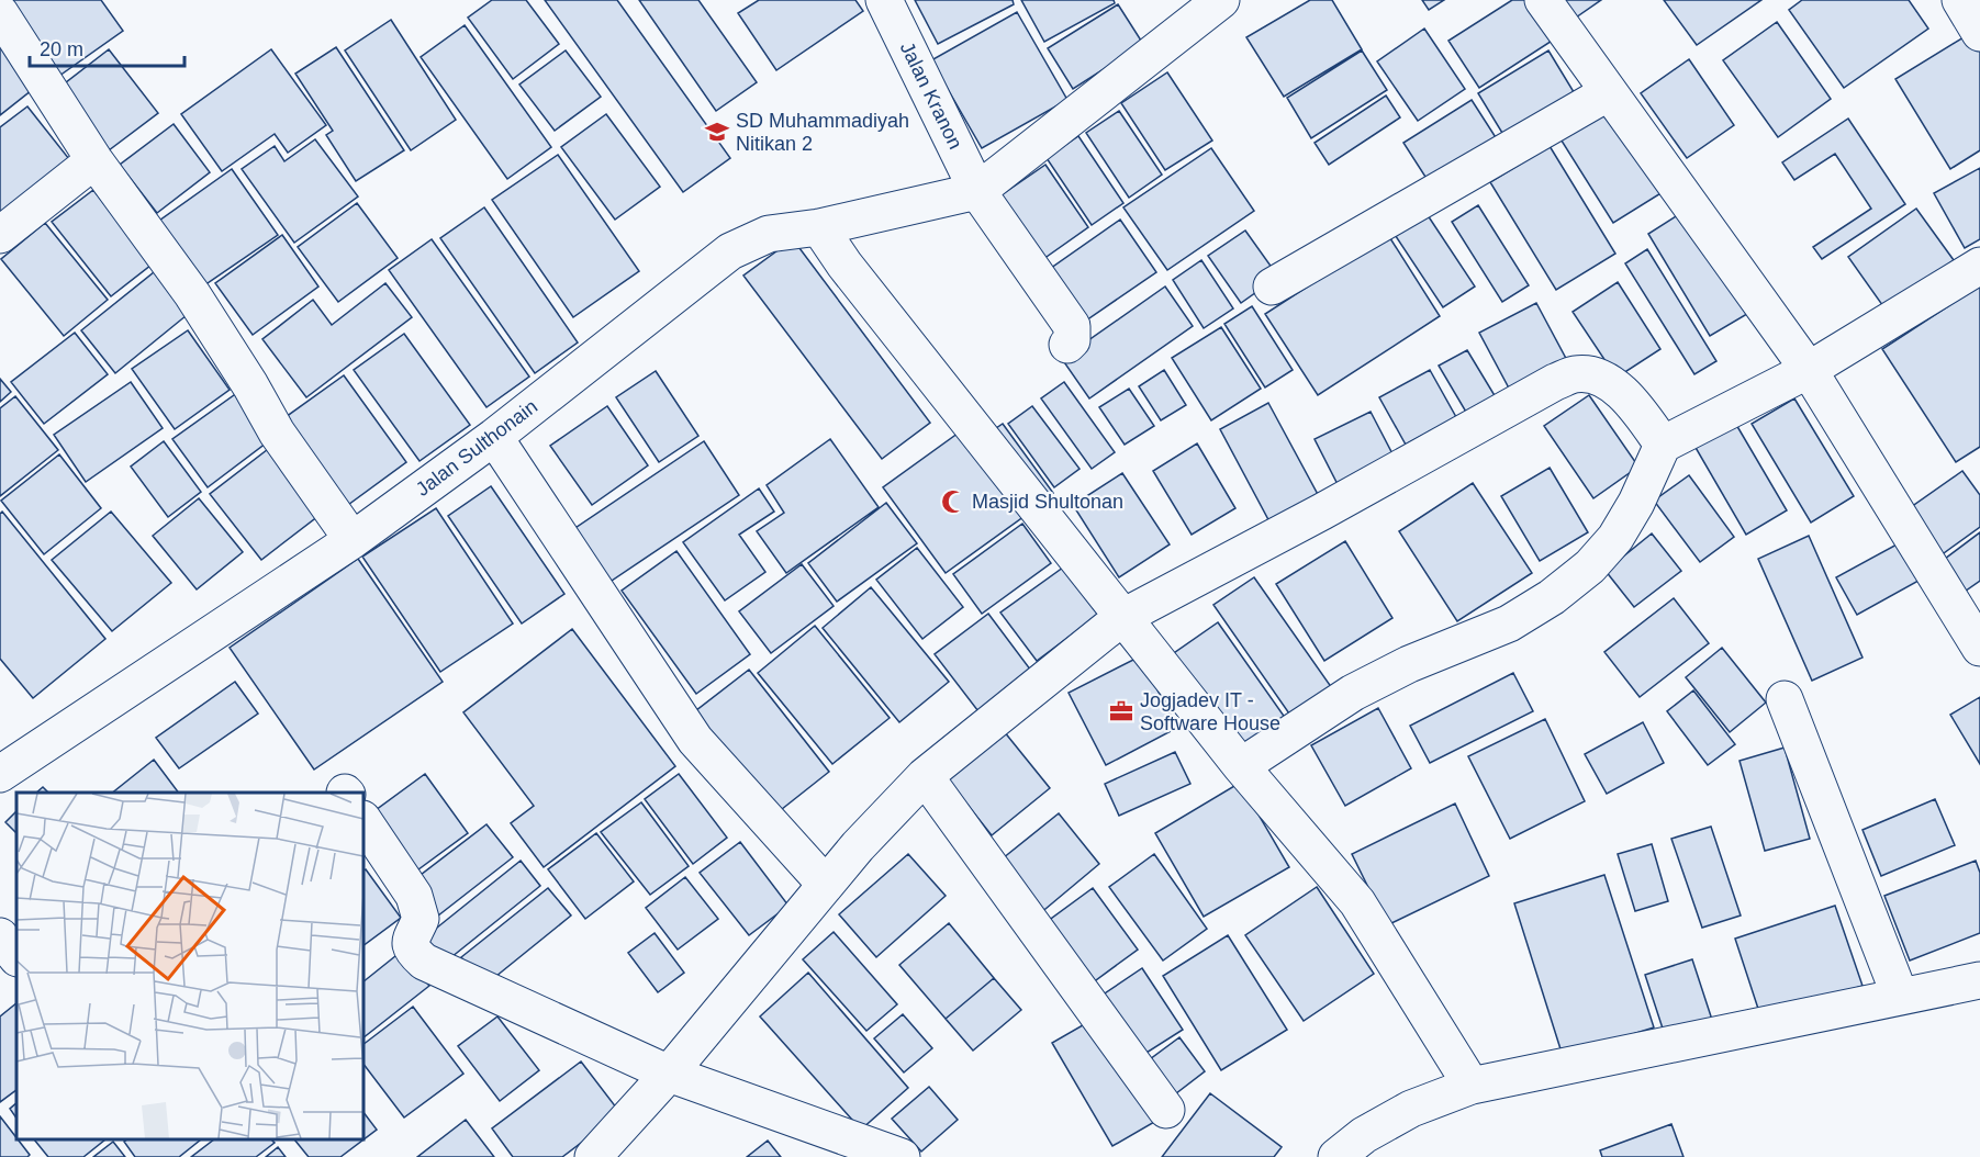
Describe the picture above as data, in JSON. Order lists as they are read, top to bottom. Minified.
{"streets":{"street":["Jalan Kranon","Jalan Sulthonain"]},"crossings":[["Jalan Kranon","Jalan Sulthonain"]],"places":{"school or university":["SD Muhammadiyah Nitikan 2"],"mosque":["Masjid Shultonan"],"office":["Jogjadev IT - Software House"]},"scale_bar":"20 m"}
